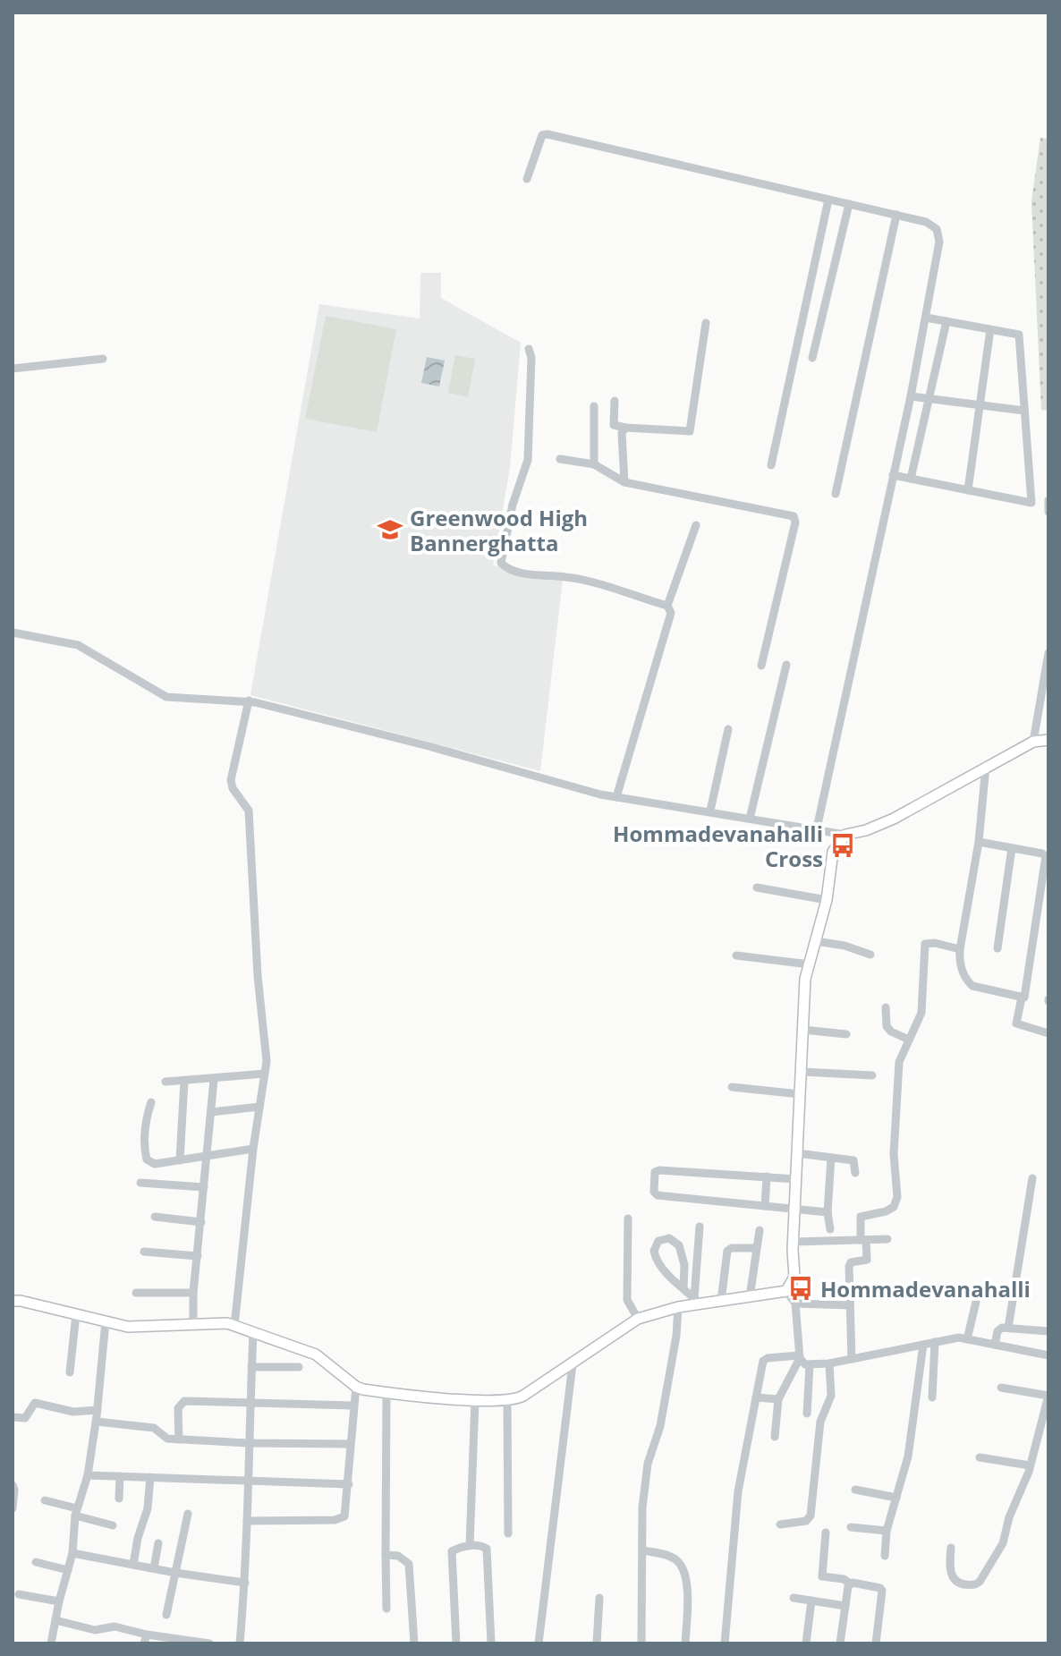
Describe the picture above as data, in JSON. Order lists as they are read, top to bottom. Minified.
{"places":{"school or university":["Greenwood High Bannerghatta"],"bus stop":["Hommadevanahalli Cross","Hommadevanahalli"]}}
